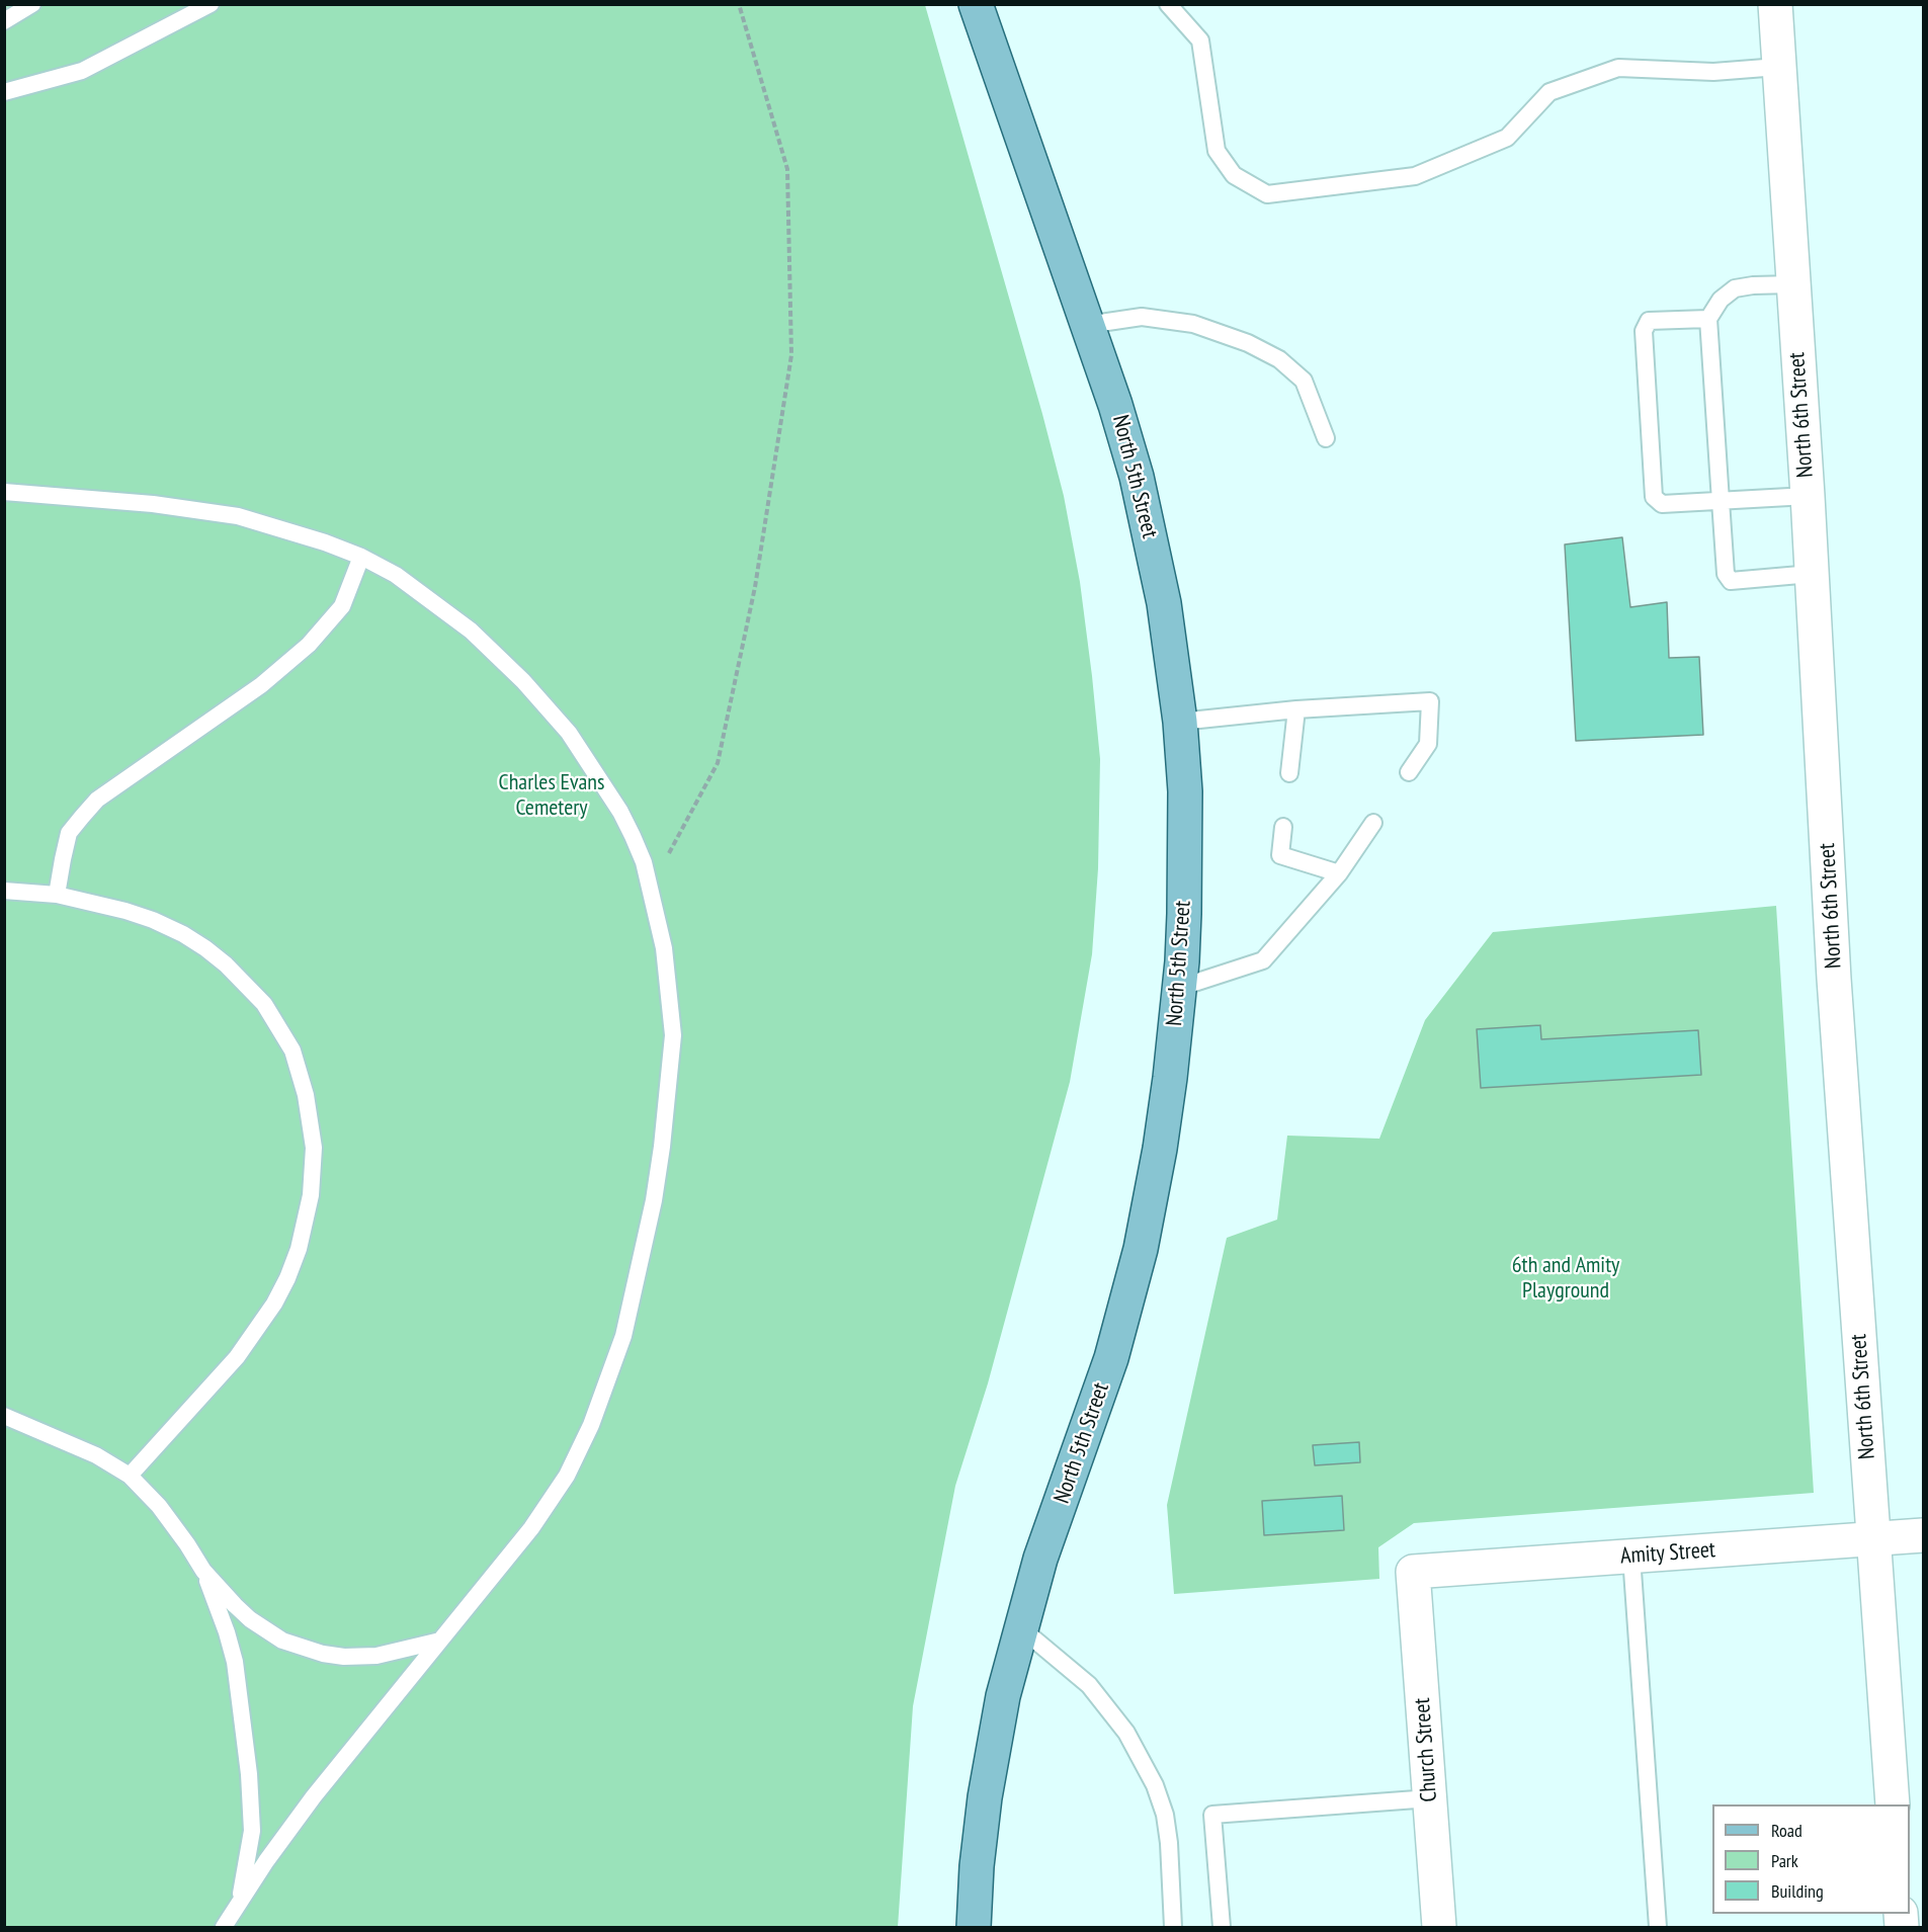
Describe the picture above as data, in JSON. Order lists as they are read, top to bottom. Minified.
{"streets":{"main road":["North 5th Street"],"street":["North 6th Street","Amity Street","Church Street"]},"crossings":[["North 6th Street","Amity Street"],["Amity Street","Church Street"]],"parks":["Charles Evans Cemetery","6th and Amity Playground"],"legend":["Road","Park","Building"]}
